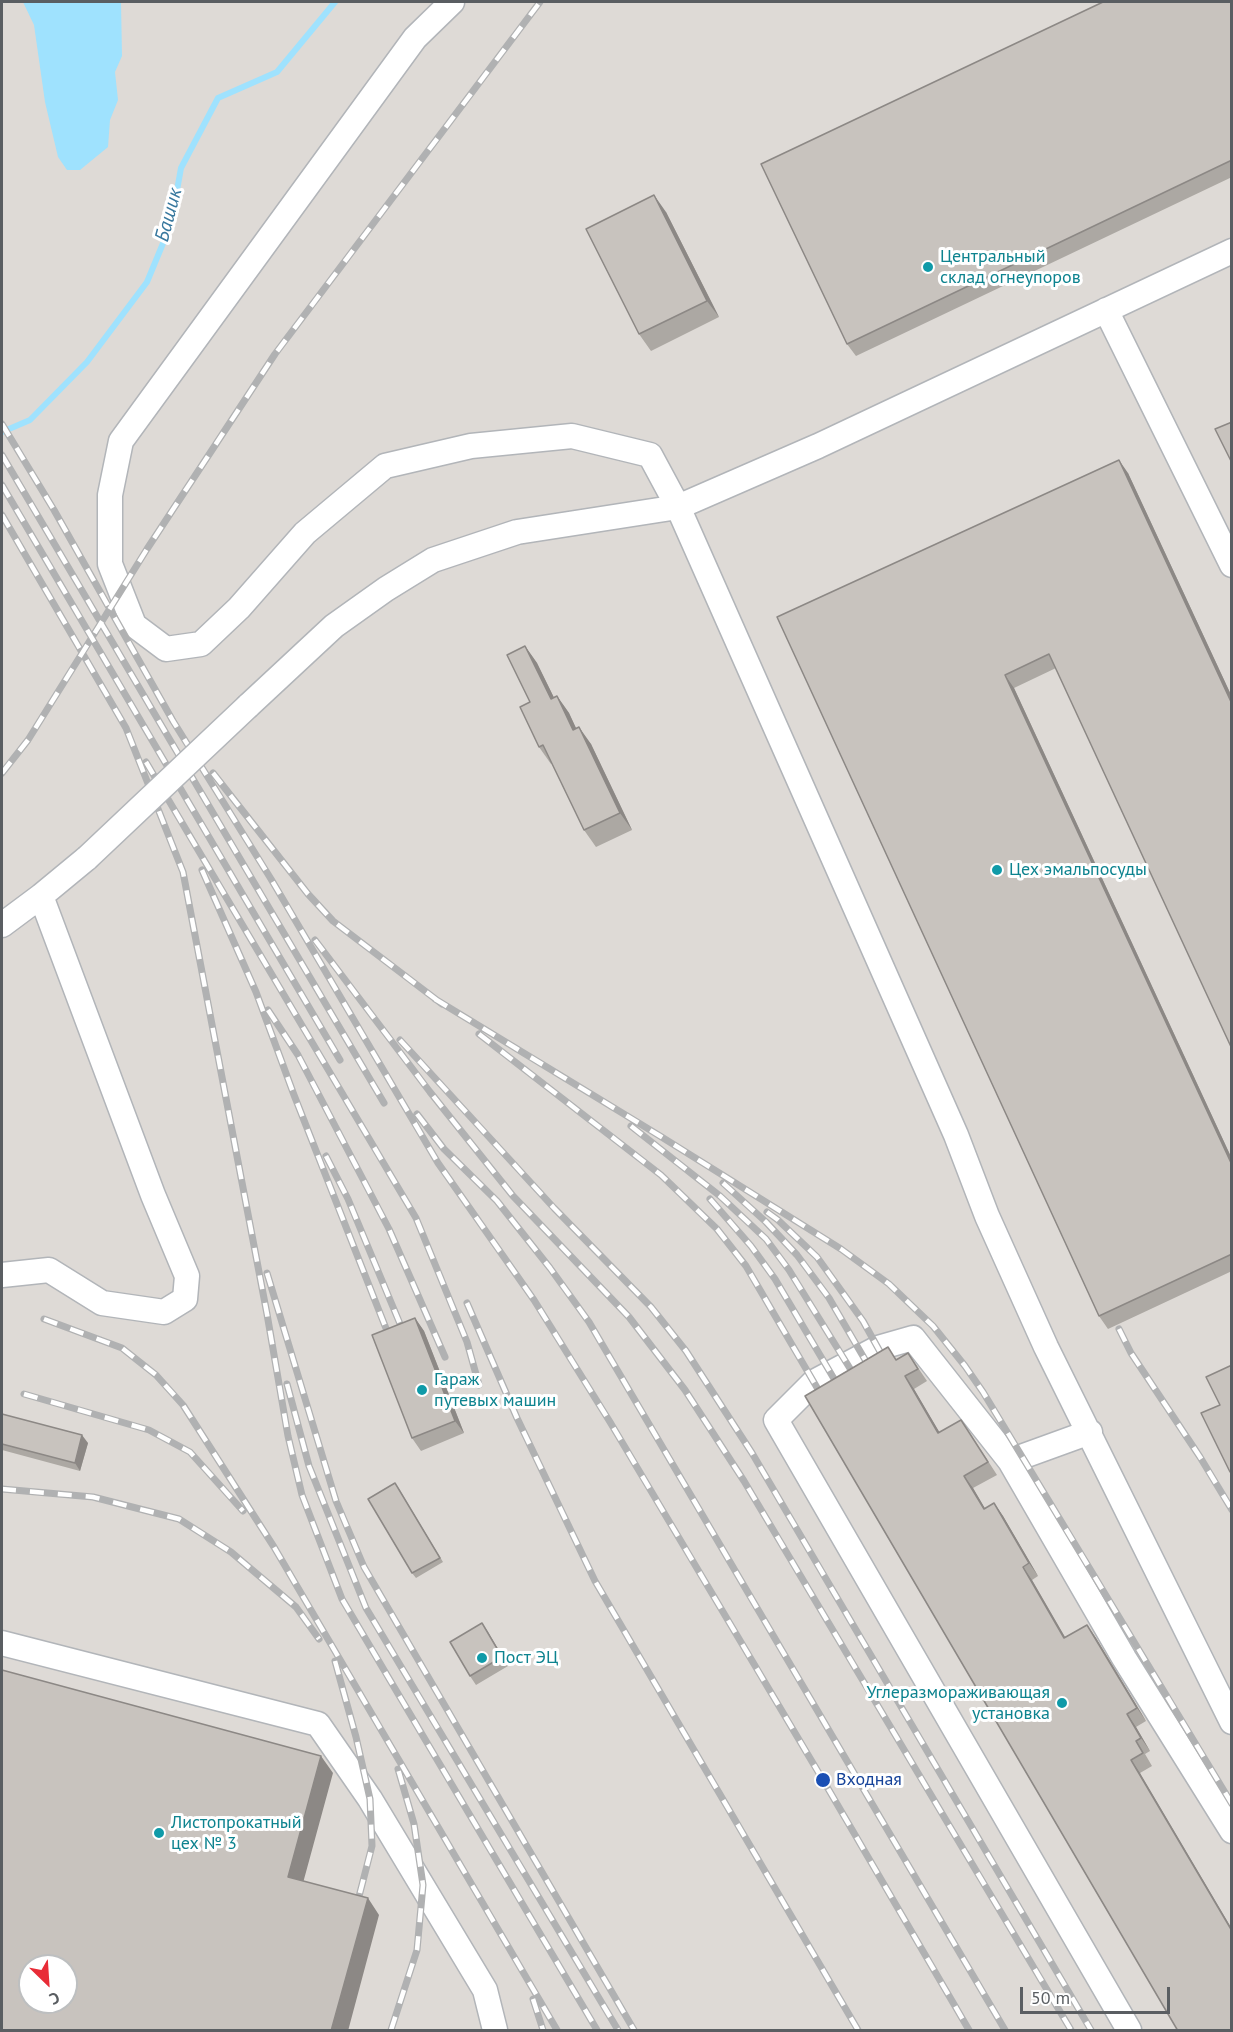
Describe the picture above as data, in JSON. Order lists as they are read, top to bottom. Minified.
{"water":["Башик"],"places":["Центральный склад огнеупоров","Цех эмальпосуды","Гараж путевых машин","Поcт ЭЦ","Углеразмораживающая установка","Входная","Листопрокатный цех № 3"],"scale_bar":"50 m","north":"bottom right"}
